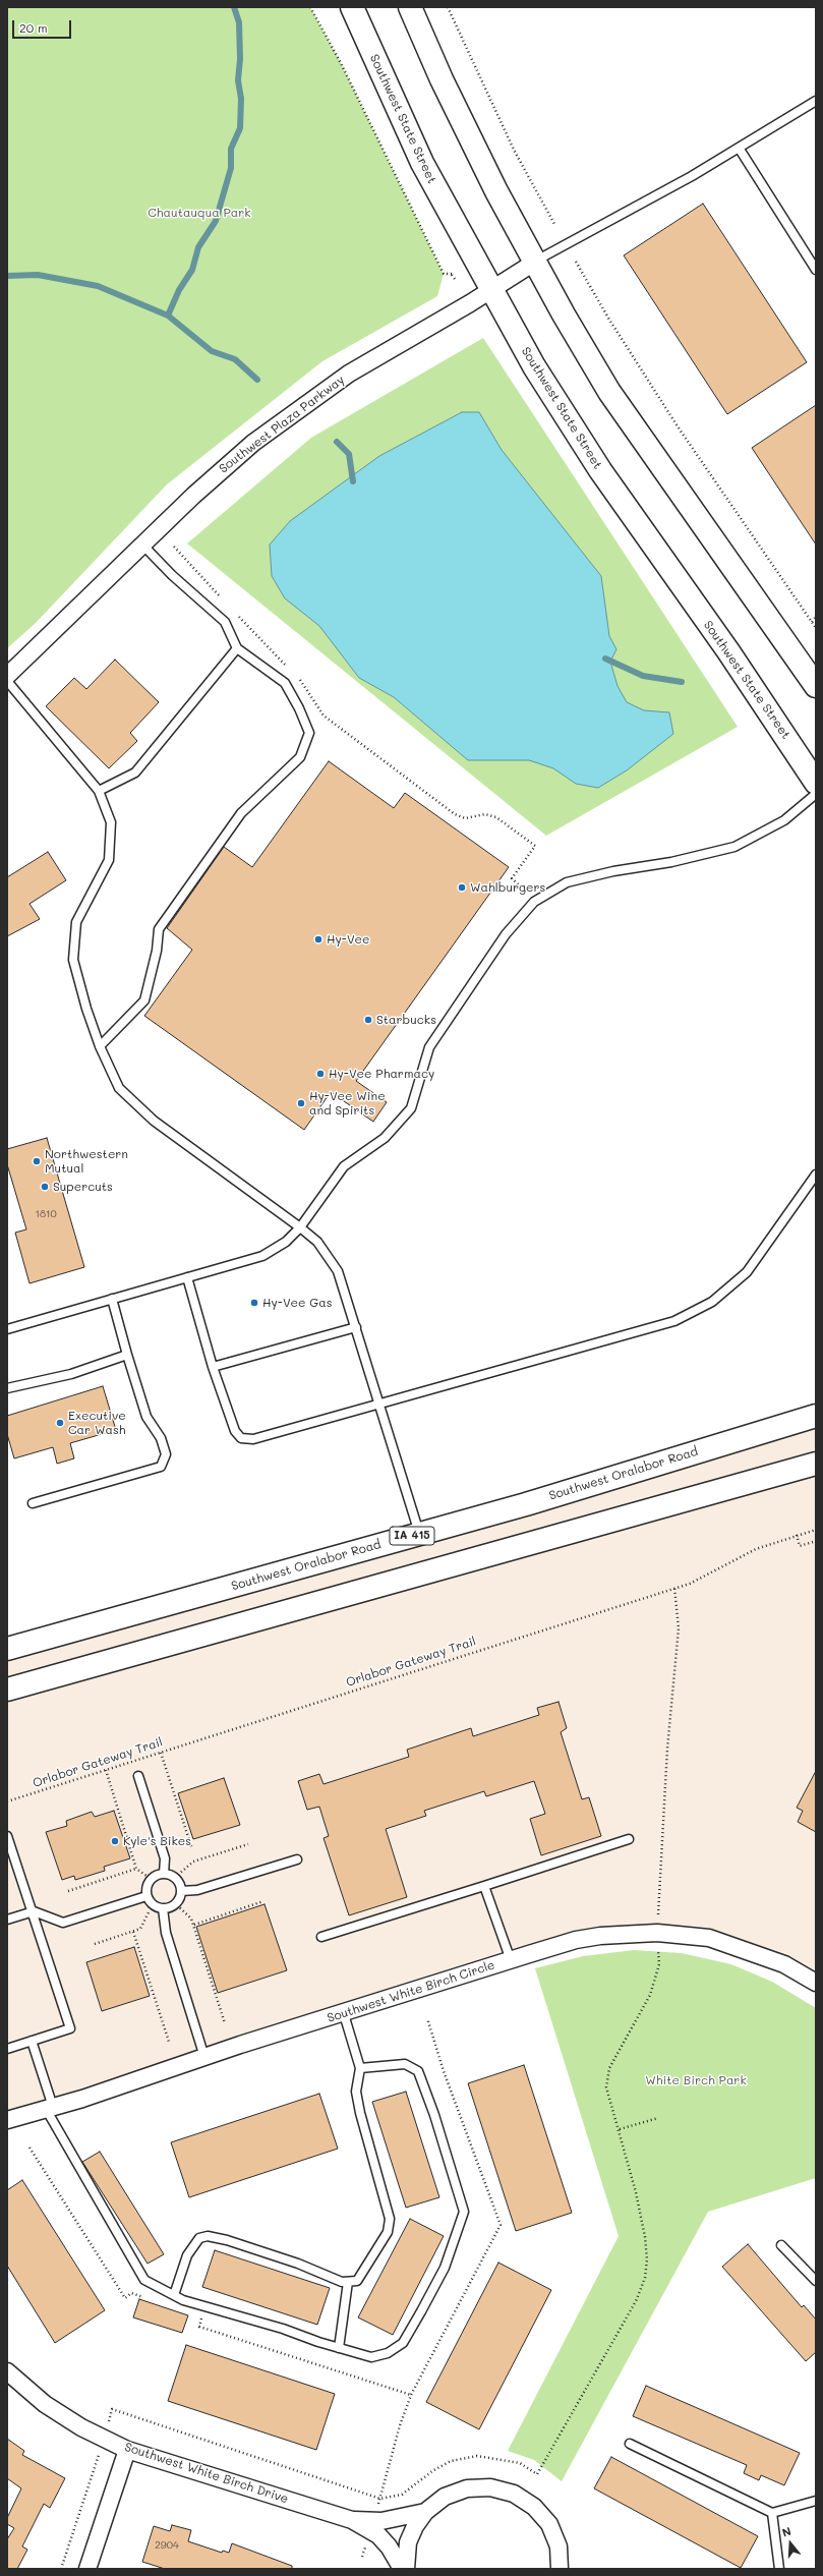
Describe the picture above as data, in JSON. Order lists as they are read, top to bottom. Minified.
{"streets":{"main road":["Southwest State Street","Southwest Oralabor Road","IA 415"],"street":["Southwest Plaza Parkway","Southwest White Birch Circle","Southwest White Birch Drive"],"path":["Orlabor Gateway Trail"]},"crossings":[["Southwest State Street","Southwest Plaza Parkway"]],"parks":["Chautauqua Park","White Birch Park"],"places":["Wahlburgers","Hy-Vee","Starbucks","Hy-Vee Pharmacy","Hy-Vee Wine and Spirits","Northwestern Mutual","Supercuts","Hy-Vee Gas","Executive Car Wash","Kyle's Bikes"],"house_numbers":["1810","2904"],"scale_bar":"20 m","north":"top"}
